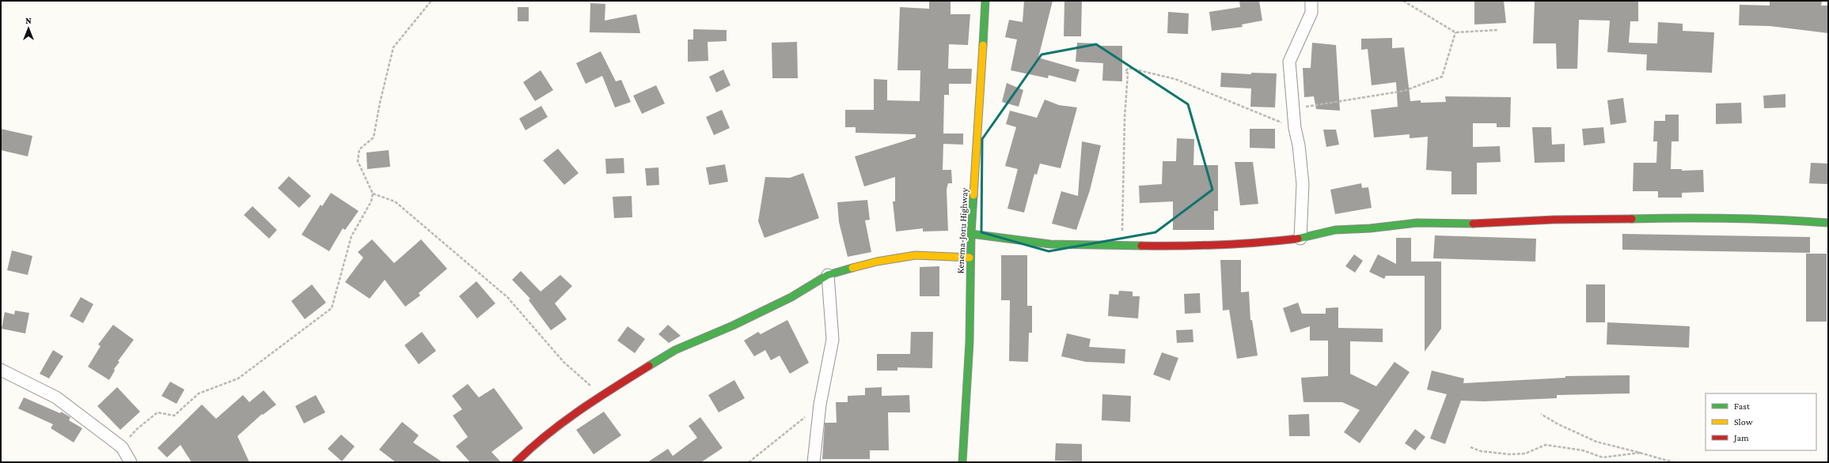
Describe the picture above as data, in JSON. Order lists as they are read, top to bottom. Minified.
{"streets":{"main road":["Kenema-Joru Highway"]},"legend":["Fast","Slow","Jam"],"north":"top"}
